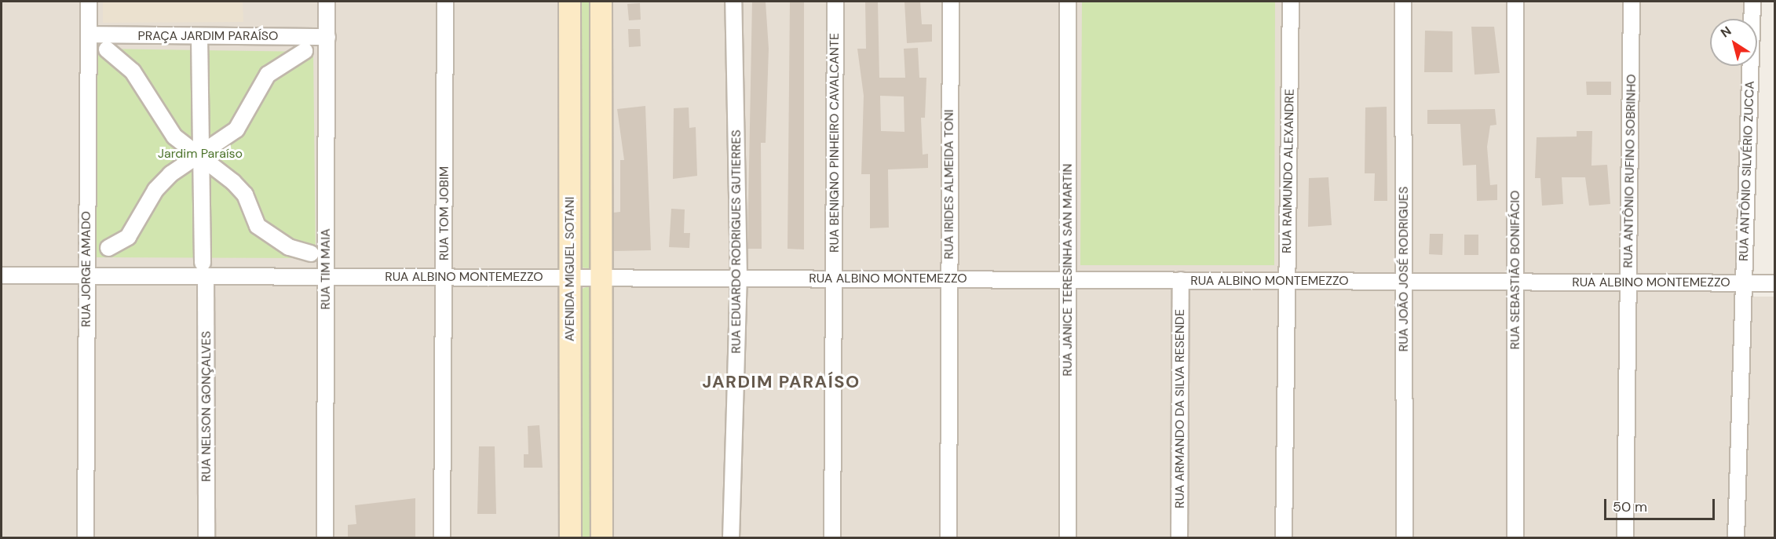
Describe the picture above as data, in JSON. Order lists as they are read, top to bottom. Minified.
{"streets":{"street":["PRAÇA JARDIM PARAÍSO","RUA BENIGNO PINHEIRO CAVALCANTE","RUA RAIMUNDO ALEXANDRE","RUA ANTÔNIO RUFINO SOBRINHO","RUA ANTÔNIO SILVÉRIO ZUCCA","RUA IRIDES ALMEIDA TONI","RUA TOM JOBIM","RUA EDUARDO RODRIGUES GUTIERRES","RUA JORGE AMADO","RUA TIM MAIA","AVENIDA MIGUEL SOTANI","RUA JOÃO JOSÉ RODRIGUES","RUA JANICE TERESINHA SAN MARTIN","RUA SEBASTIÃO BONIFÁCIO","RUA ALBINO MONTEMEZZO","RUA NELSON GONÇALVES","RUA ARMANDO DA SILVA RESENDE"]},"crossings":[["PRAÇA JARDIM PARAÍSO","RUA JORGE AMADO"],["PRAÇA JARDIM PARAÍSO","RUA TIM MAIA"],["PRAÇA JARDIM PARAÍSO","RUA NELSON GONÇALVES"],["RUA BENIGNO PINHEIRO CAVALCANTE","RUA ALBINO MONTEMEZZO"],["RUA RAIMUNDO ALEXANDRE","RUA ALBINO MONTEMEZZO"],["RUA ANTÔNIO RUFINO SOBRINHO","RUA ALBINO MONTEMEZZO"],["RUA ANTÔNIO SILVÉRIO ZUCCA","RUA ALBINO MONTEMEZZO"],["RUA IRIDES ALMEIDA TONI","RUA ALBINO MONTEMEZZO"],["RUA TOM JOBIM","RUA ALBINO MONTEMEZZO"],["RUA EDUARDO RODRIGUES GUTIERRES","RUA ALBINO MONTEMEZZO"],["RUA JORGE AMADO","RUA ALBINO MONTEMEZZO"],["RUA TIM MAIA","RUA ALBINO MONTEMEZZO"],["AVENIDA MIGUEL SOTANI","RUA ALBINO MONTEMEZZO"],["RUA JOÃO JOSÉ RODRIGUES","RUA ALBINO MONTEMEZZO"],["RUA JANICE TERESINHA SAN MARTIN","RUA ALBINO MONTEMEZZO"],["RUA SEBASTIÃO BONIFÁCIO","RUA ALBINO MONTEMEZZO"],["RUA ALBINO MONTEMEZZO","RUA NELSON GONÇALVES"],["RUA ALBINO MONTEMEZZO","RUA ARMANDO DA SILVA RESENDE"]],"districts":["JARDIM PARAÍSO"],"parks":["Jardim Paraíso"],"scale_bar":"50 m","north":"top left"}
